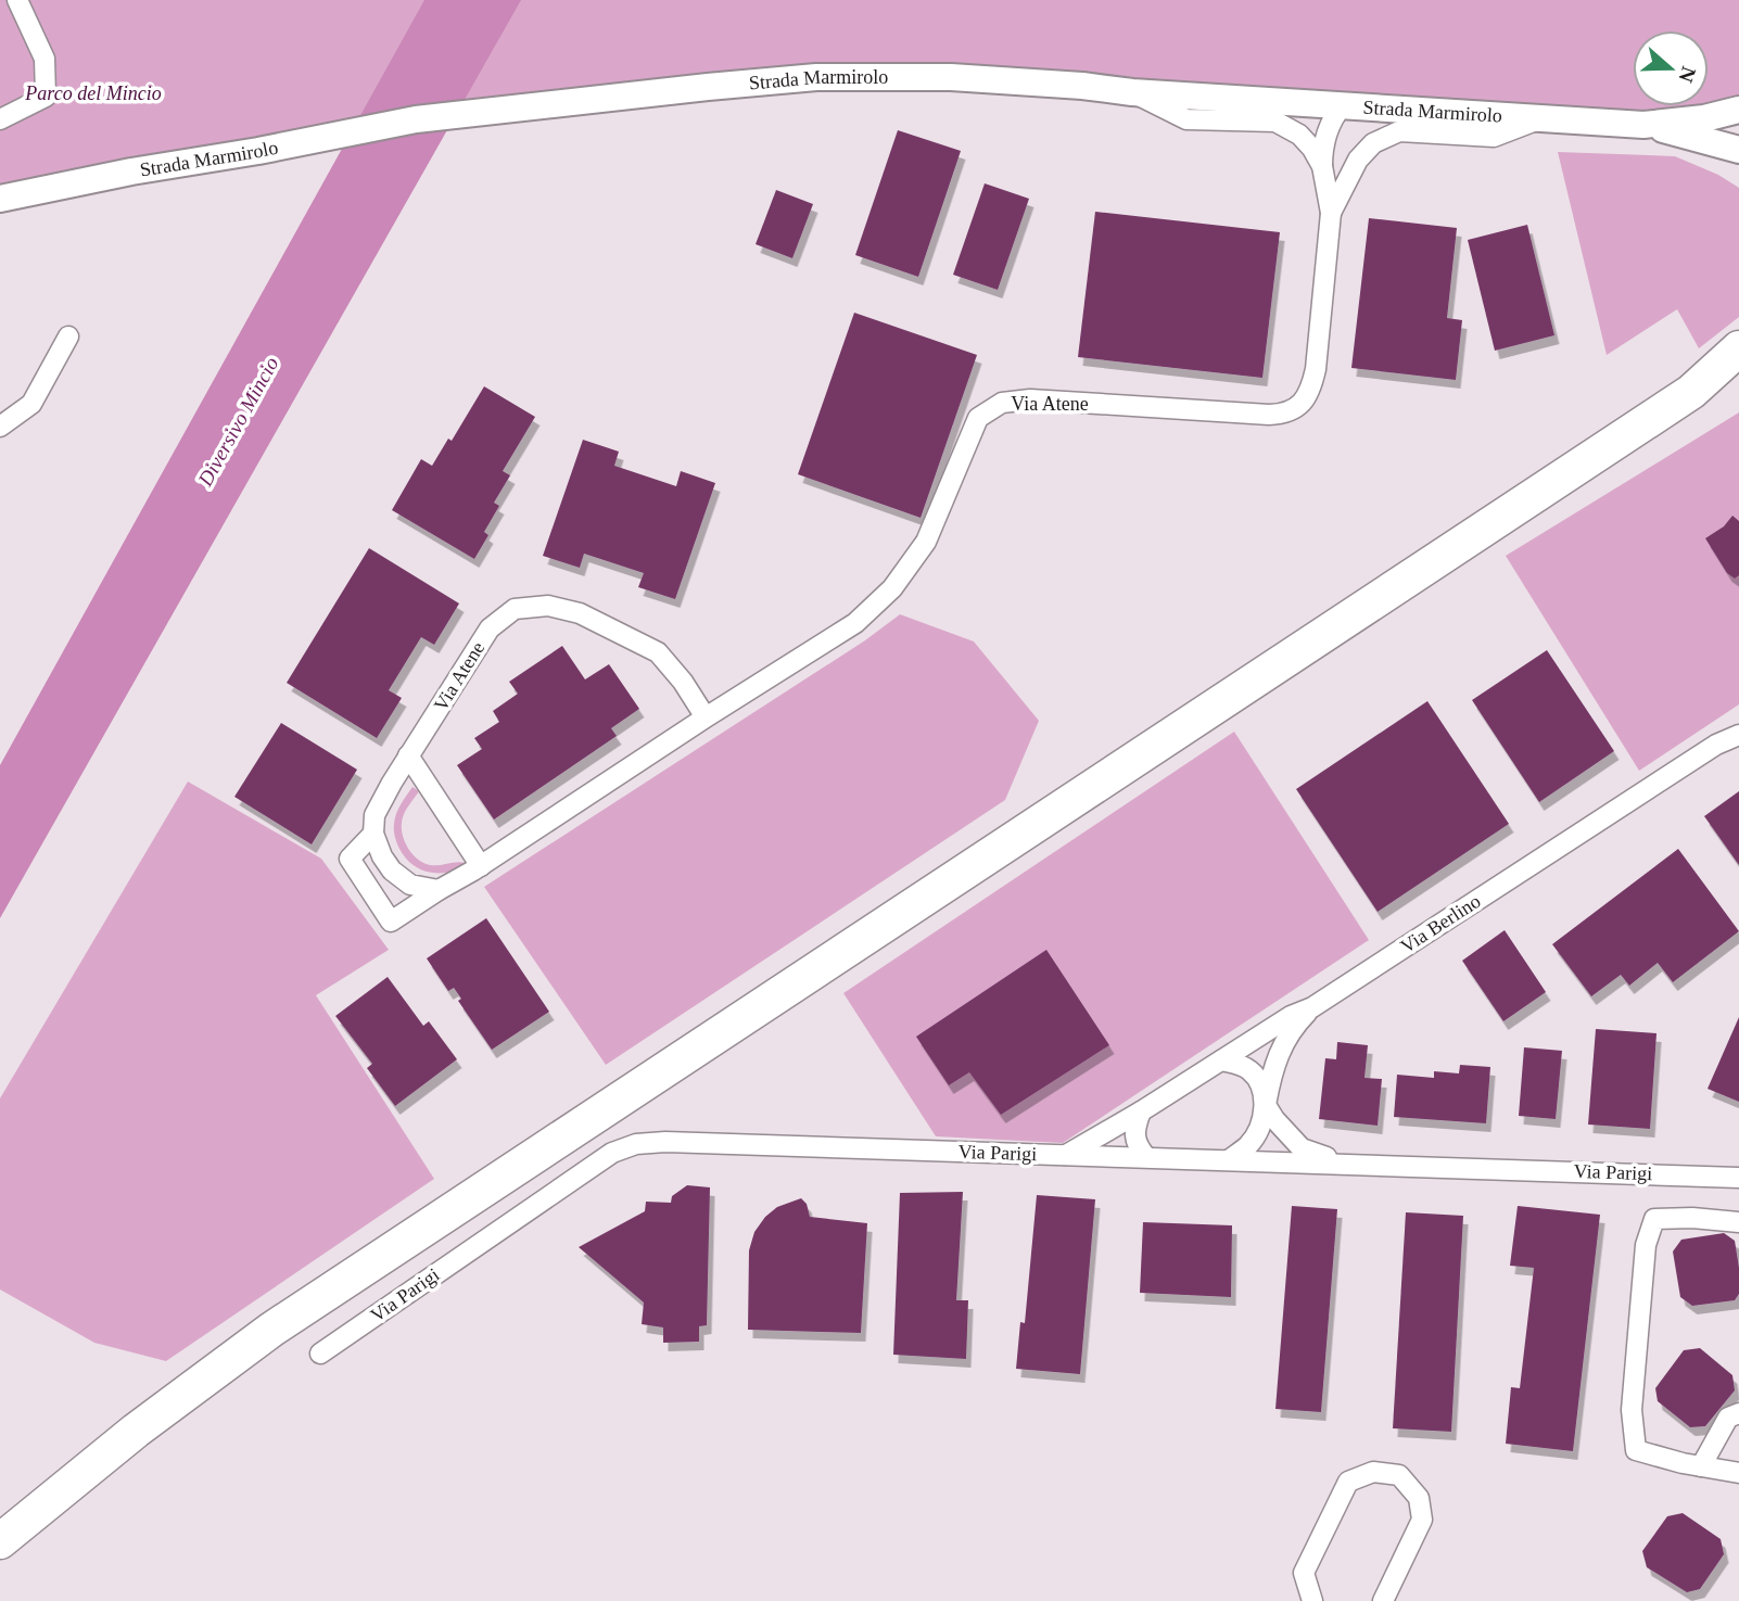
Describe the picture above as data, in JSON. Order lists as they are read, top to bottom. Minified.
{"streets":{"main road":["Strada Marmirolo"],"street":["Via Atene","Via Berlino","Via Parigi"]},"crossings":[["Strada Marmirolo","Via Atene"],["Via Berlino","Via Parigi"]],"water":["Diversivo Mincio"],"parks":["Parco del Mincio"],"north":"right"}
